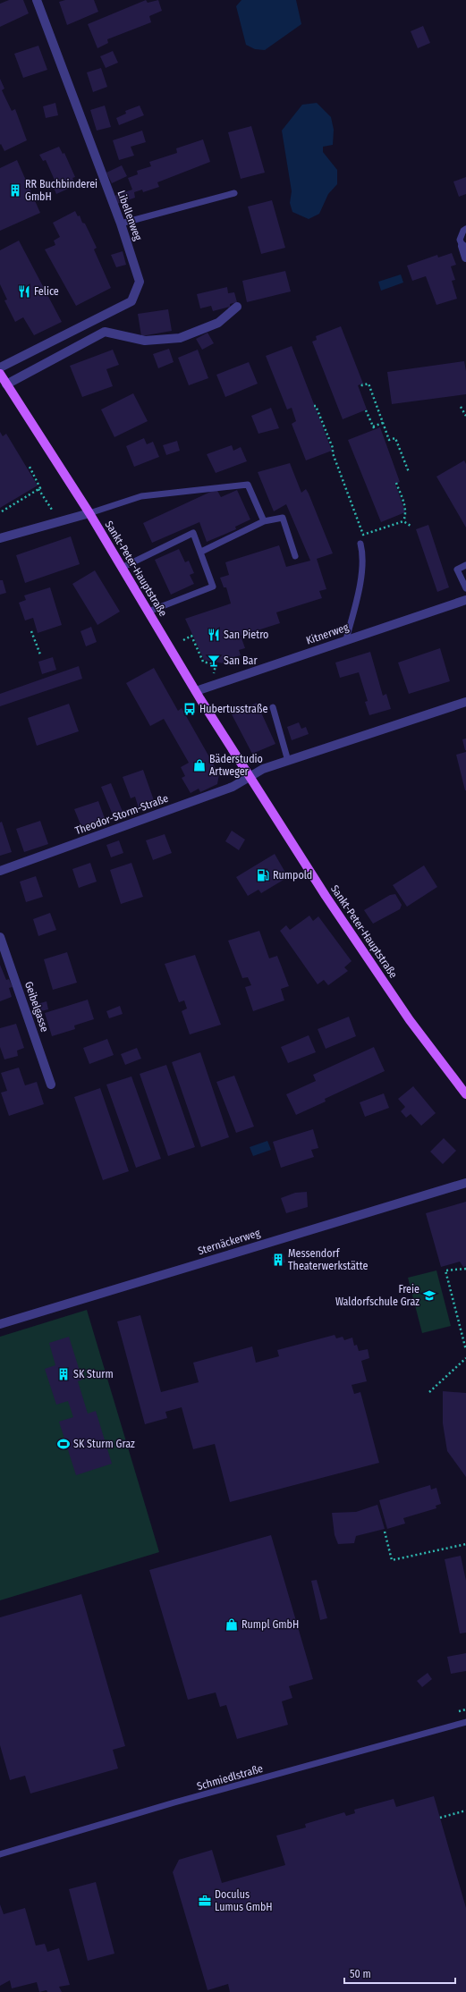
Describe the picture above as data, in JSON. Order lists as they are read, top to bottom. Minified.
{"streets":{"main road":["Sankt-Peter-Hauptstraße"],"street":["Libellenweg","Kitnerweg","Theodor-Storm-Straße","Geibelgasse","Sternäckerweg"],"lane":["Schmiedlstraße"]},"crossings":[["Sankt-Peter-Hauptstraße","Kitnerweg"],["Sankt-Peter-Hauptstraße","Theodor-Storm-Straße"]],"places":{"building":["RR Buchbinderei GmbH","Messendorf Theaterwerkstätte","SK Sturm"],"restaurant":["Felice","San Pietro"],"bar":["San Bar"],"bus stop":["Hubertusstraße"],"shop":["Bäderstudio Artweger","Rumpl GmbH"],"fuel station":["Rumpold"],"school or university":["Freie Waldorfschule Graz"],"sports":["SK Sturm Graz"],"office":["Doculus Lumus GmbH"]},"scale_bar":"50 m"}
